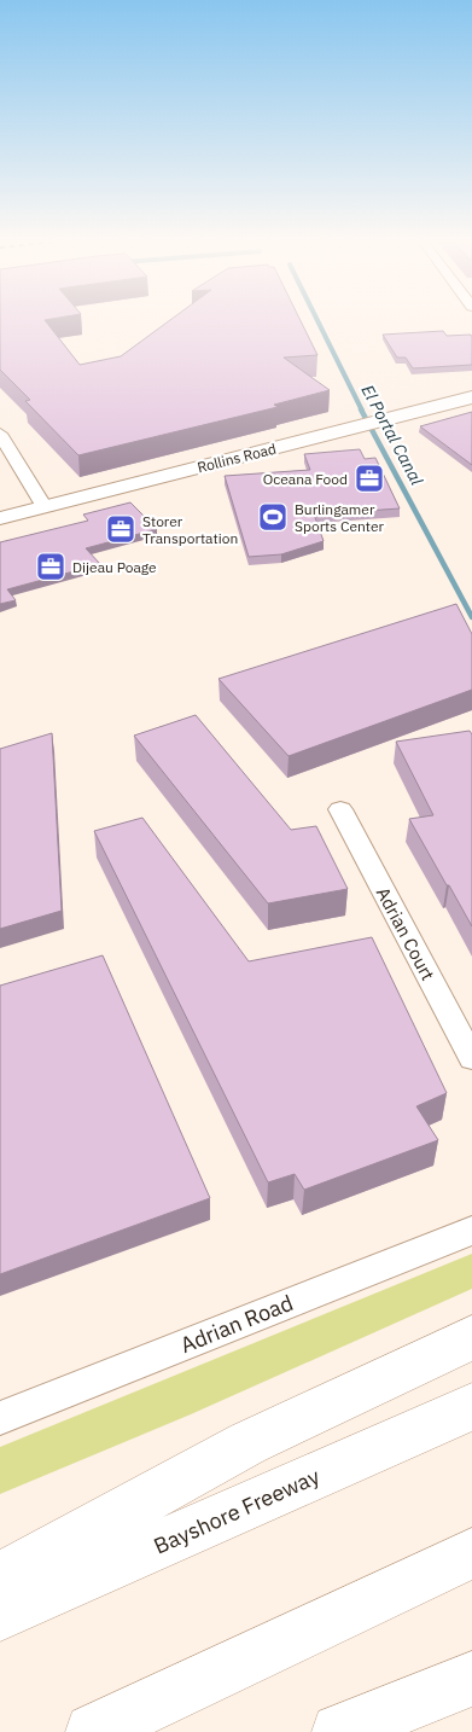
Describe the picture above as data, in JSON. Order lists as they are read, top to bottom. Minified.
{"streets":{"highway":["Bayshore Freeway"],"main road":["Rollins Road"],"street":["Adrian Court","Adrian Road"]},"water":["El Portal Canal"],"places":{"office":["Oceana Food","Storer Transportation","Dijeau Poage"],"sports":["Burlingamer Sports Center"]}}
